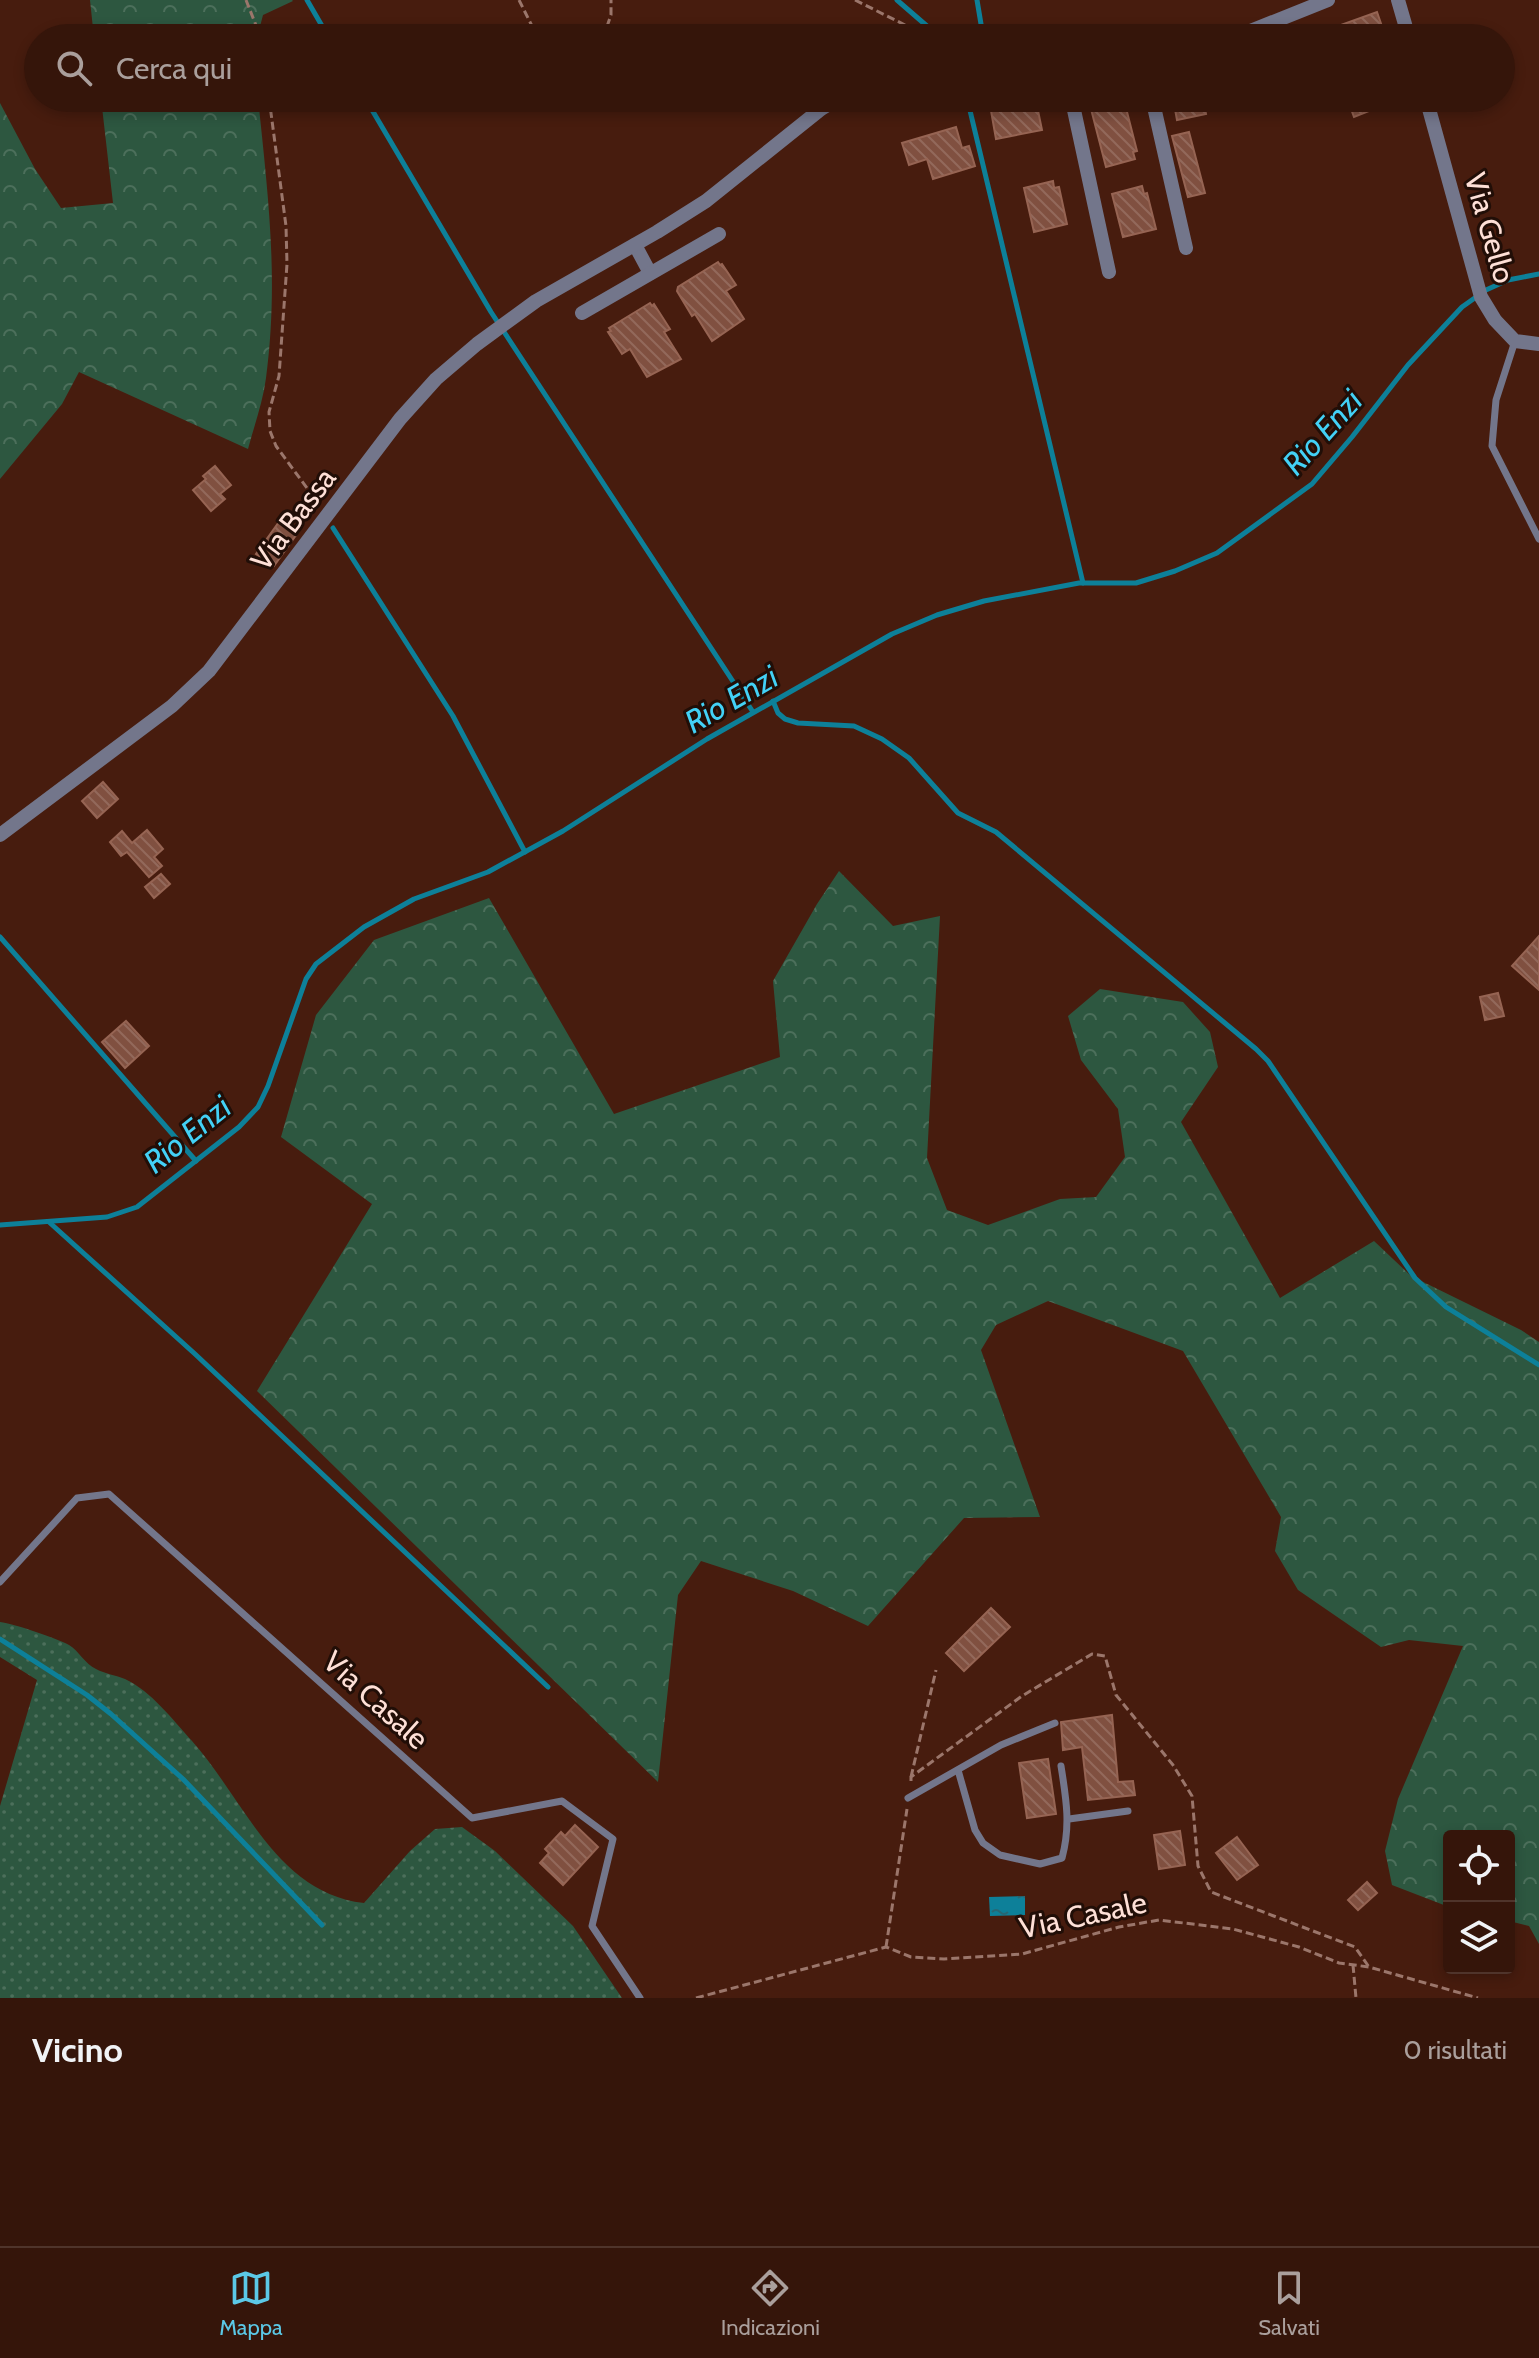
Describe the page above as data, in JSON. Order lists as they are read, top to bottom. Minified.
{"streets":{"street":["Via Gello","Via Bassa"],"lane":["Via Casale"]},"water":["Rio Enzi"],"page":{"search":"Cerca qui","heading":["Vicino","0 risultati"],"nav":["Mappa","Indicazioni","Salvati"]}}
